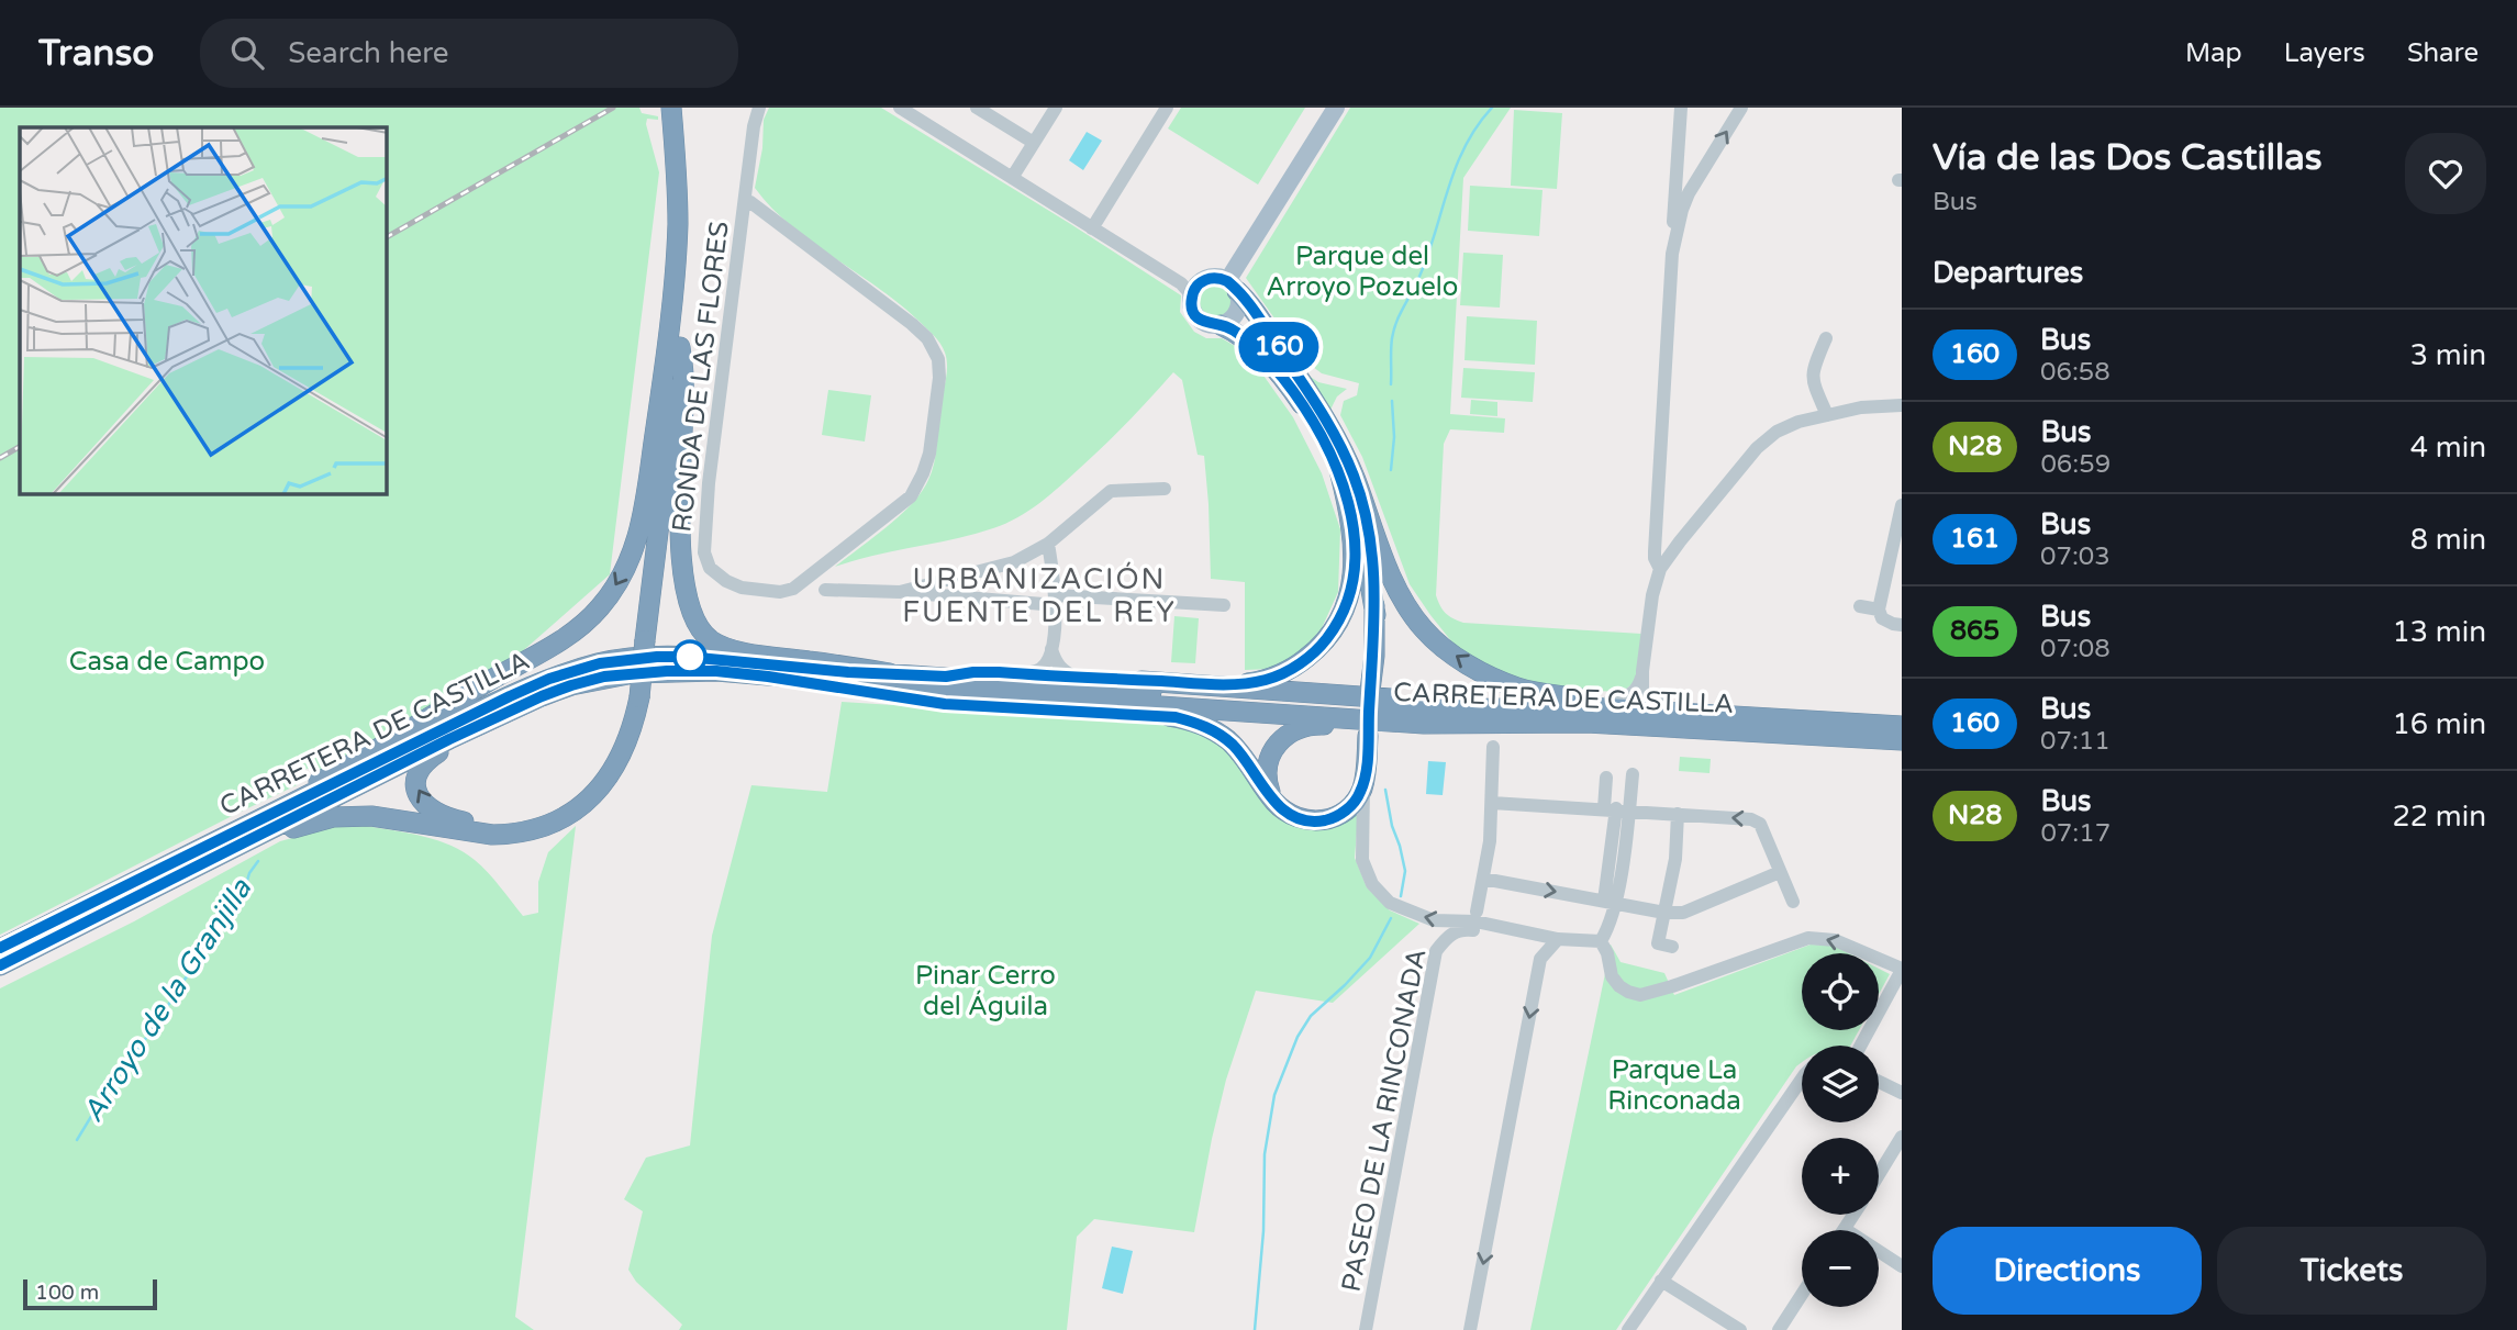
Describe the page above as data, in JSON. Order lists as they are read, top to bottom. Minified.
{"streets":{"highway":["CARRETERA DE CASTILLA"],"street":["RONDA DE LAS FLORES","PASEO DE LA RINCONADA"]},"districts":["URBANIZACIÓN FUENTE DEL REY"],"water":["Arroyo de la Granjilla"],"parks":["Parque del Arroyo Pozuelo","Casa de Campo","Pinar Cerro del Águila","Parque La Rinconada"],"lines":["bus line 160"],"scale_bar":"100 m","page":{"header":"Transo","search":"Search here","nav":["Map","Layers","Share"],"on_map":"160","heading":[["Vía de las Dos Castillas","Bus"],"Departures"],"list":[{"mark":"160","name":"Bus","note":"06:58","value":"3 min"},{"mark":"N28","name":"Bus","note":"06:59","value":"4 min"},{"mark":"161","name":"Bus","note":"07:03","value":"8 min"},{"mark":"865","name":"Bus","note":"07:08","value":"13 min"},{"mark":"160","name":"Bus","note":"07:11","value":"16 min"},{"mark":"N28","name":"Bus","note":"07:17","value":"22 min"}],"map_buttons":["+","−"],"buttons":["Directions","Tickets"],"scale":"100 m"}}
